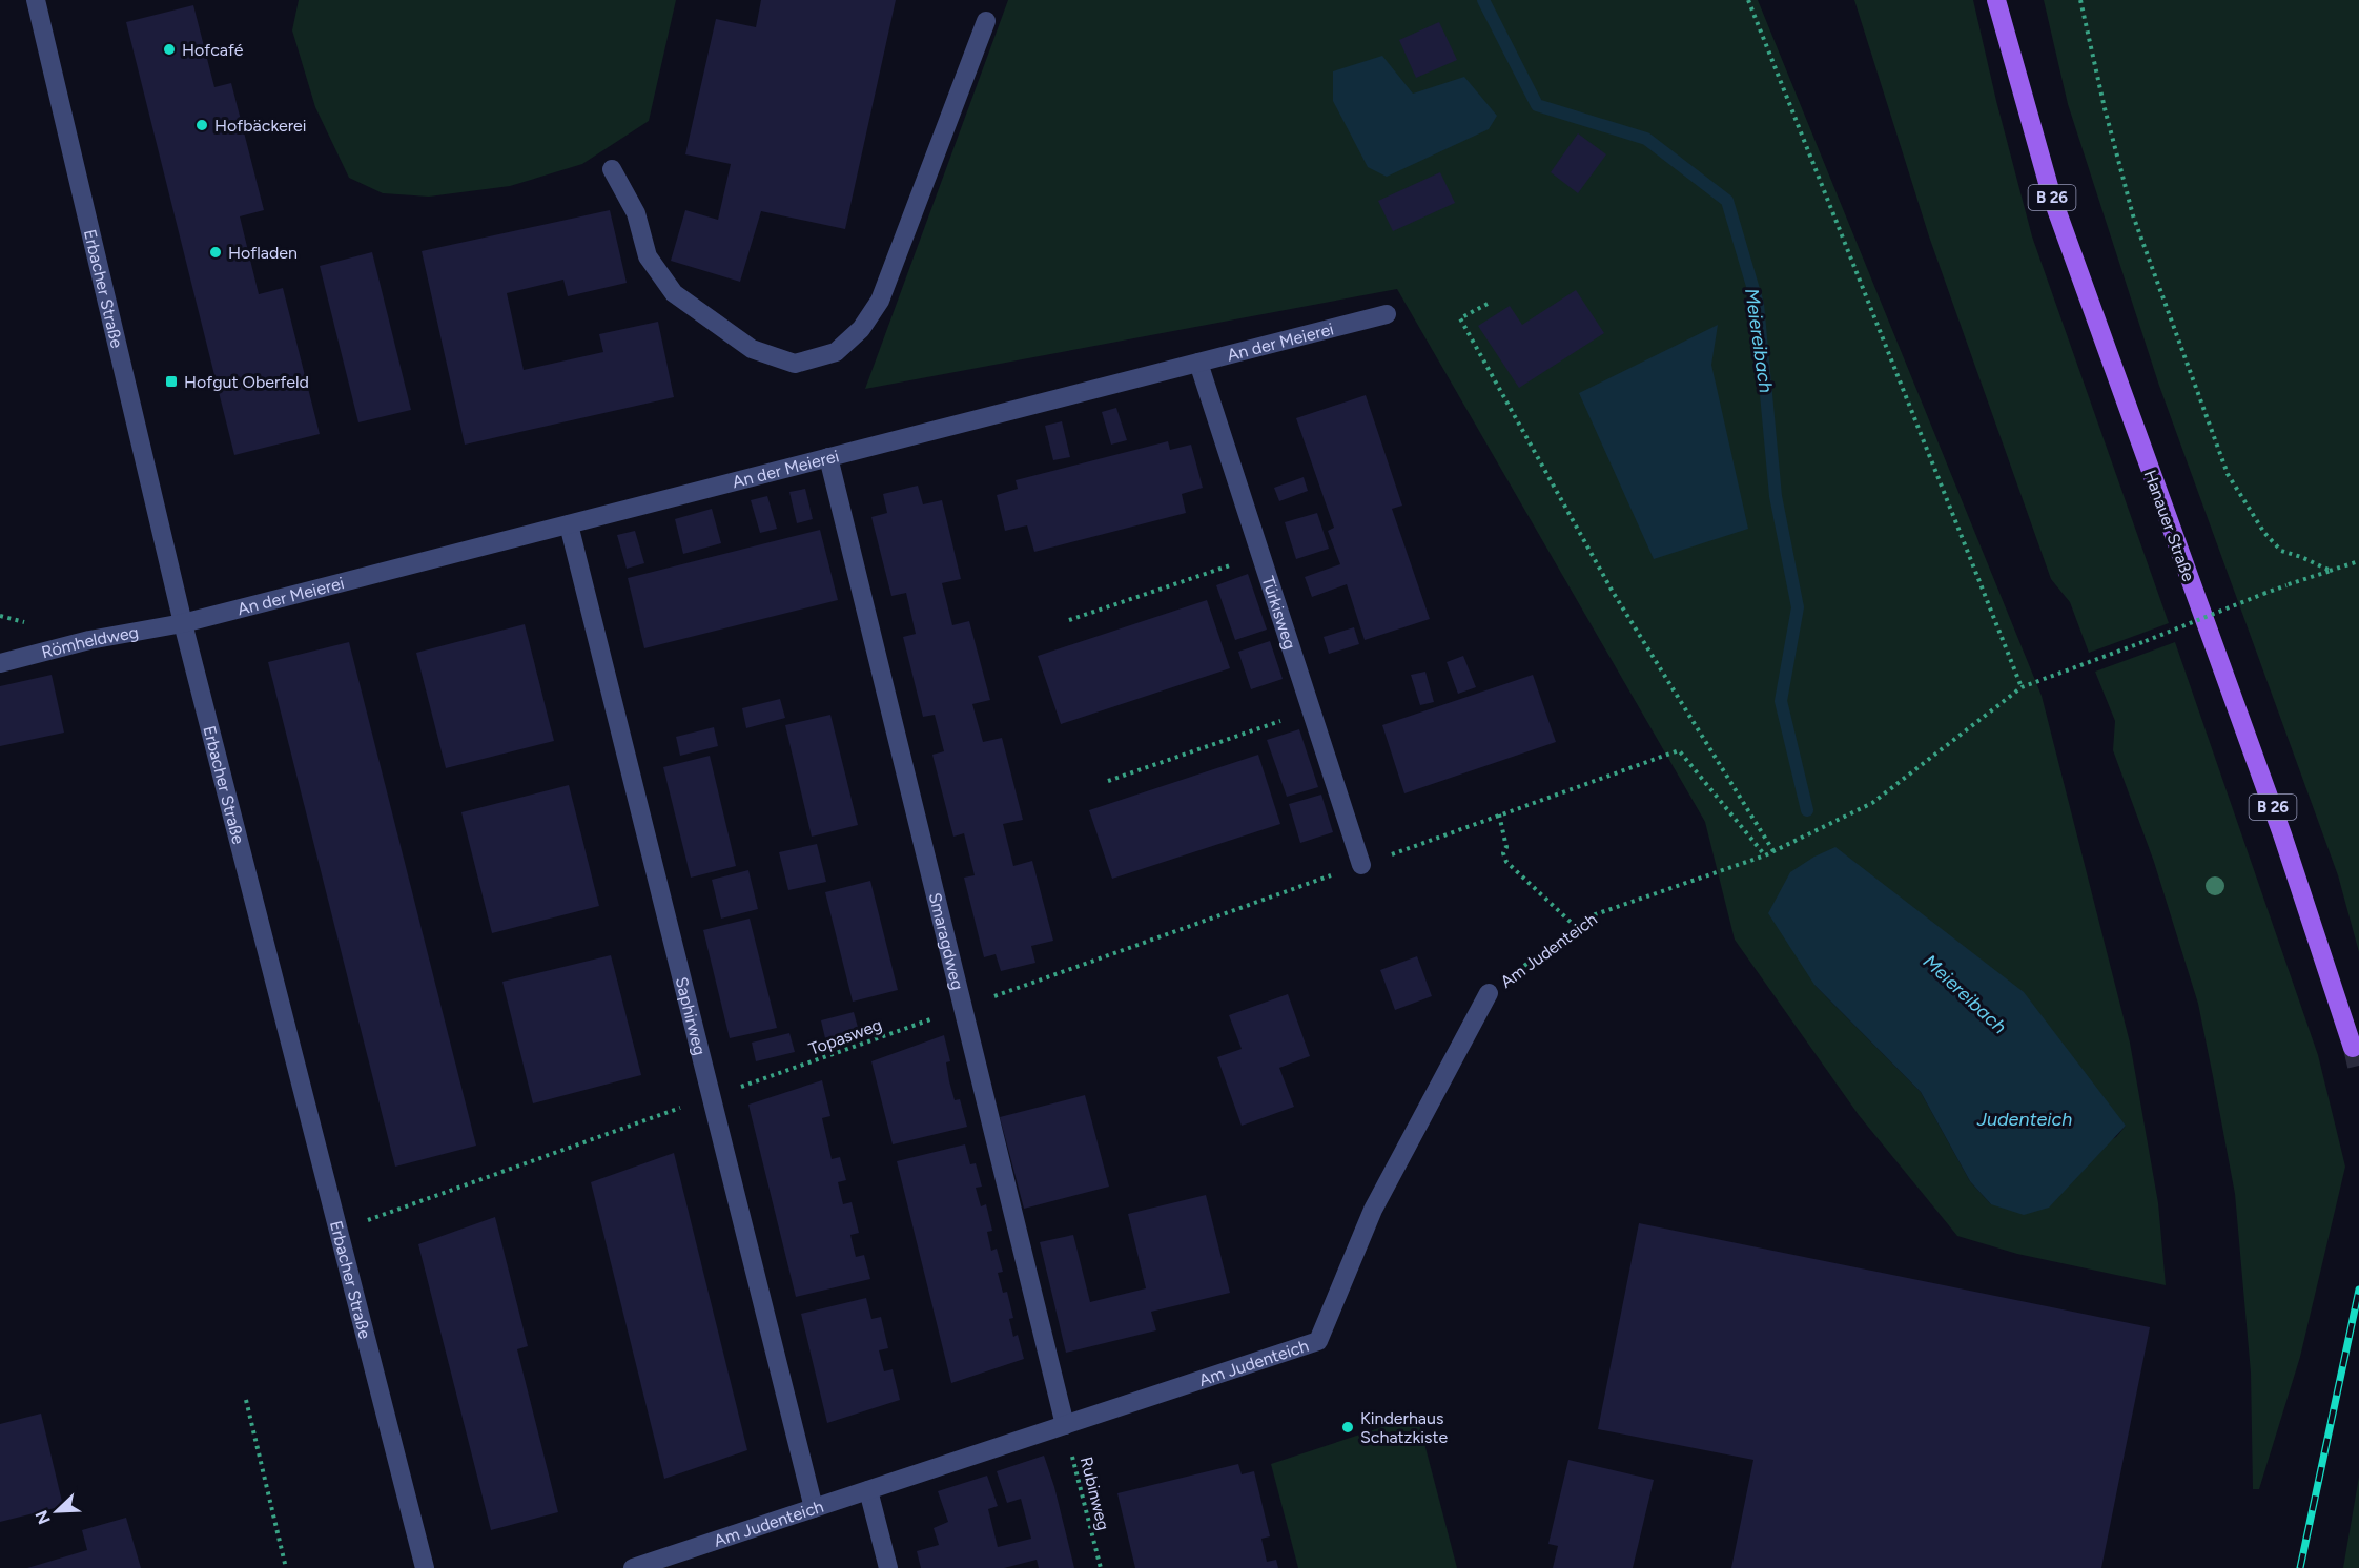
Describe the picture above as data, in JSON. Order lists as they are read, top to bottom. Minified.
{"streets":{"main road":["B 26","Hanauer Straße"],"street":["Erbacher Straße","An der Meierei","Türkisweg","Römheldweg","Smaragdweg","Am Judenteich","Saphirweg"],"path":["Topasweg","Rubinweg"]},"crossings":[["Erbacher Straße","An der Meierei"],["Erbacher Straße","Römheldweg"],["Erbacher Straße","Topasweg"],["An der Meierei","Türkisweg"],["An der Meierei","Römheldweg"],["An der Meierei","Smaragdweg"],["An der Meierei","Saphirweg"],["Türkisweg","Topasweg"],["Smaragdweg","Am Judenteich"],["Smaragdweg","Topasweg"],["Smaragdweg","Rubinweg"],["Am Judenteich","Saphirweg"],["Am Judenteich","Topasweg"],["Am Judenteich","Rubinweg"],["Saphirweg","Topasweg"]],"water":["Meiereibach","Judenteich"],"places":{"other":["Hofcafé","Hofbäckerei","Hofladen","Kinderhaus Schatzkiste"],"transit":["Hofgut Oberfeld"]},"north":"bottom left"}
